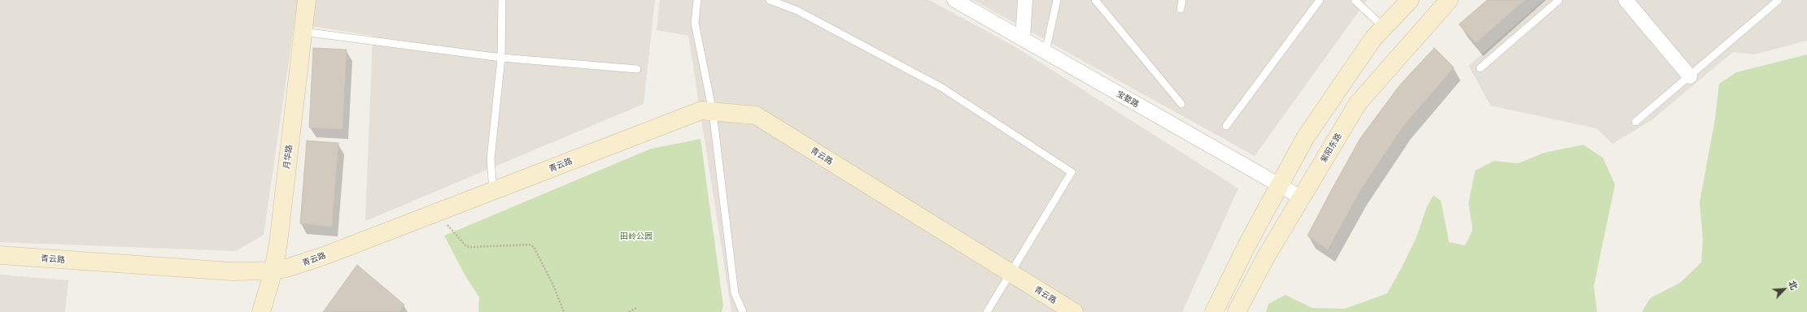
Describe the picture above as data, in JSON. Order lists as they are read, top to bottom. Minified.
{"streets":{"street":["宝婺路","紫阳东路","青云路","月华路"]},"crossings":[["宝婺路","紫阳东路"],["青云路","月华路"]],"parks":["田岭公园"],"north":"top right"}
